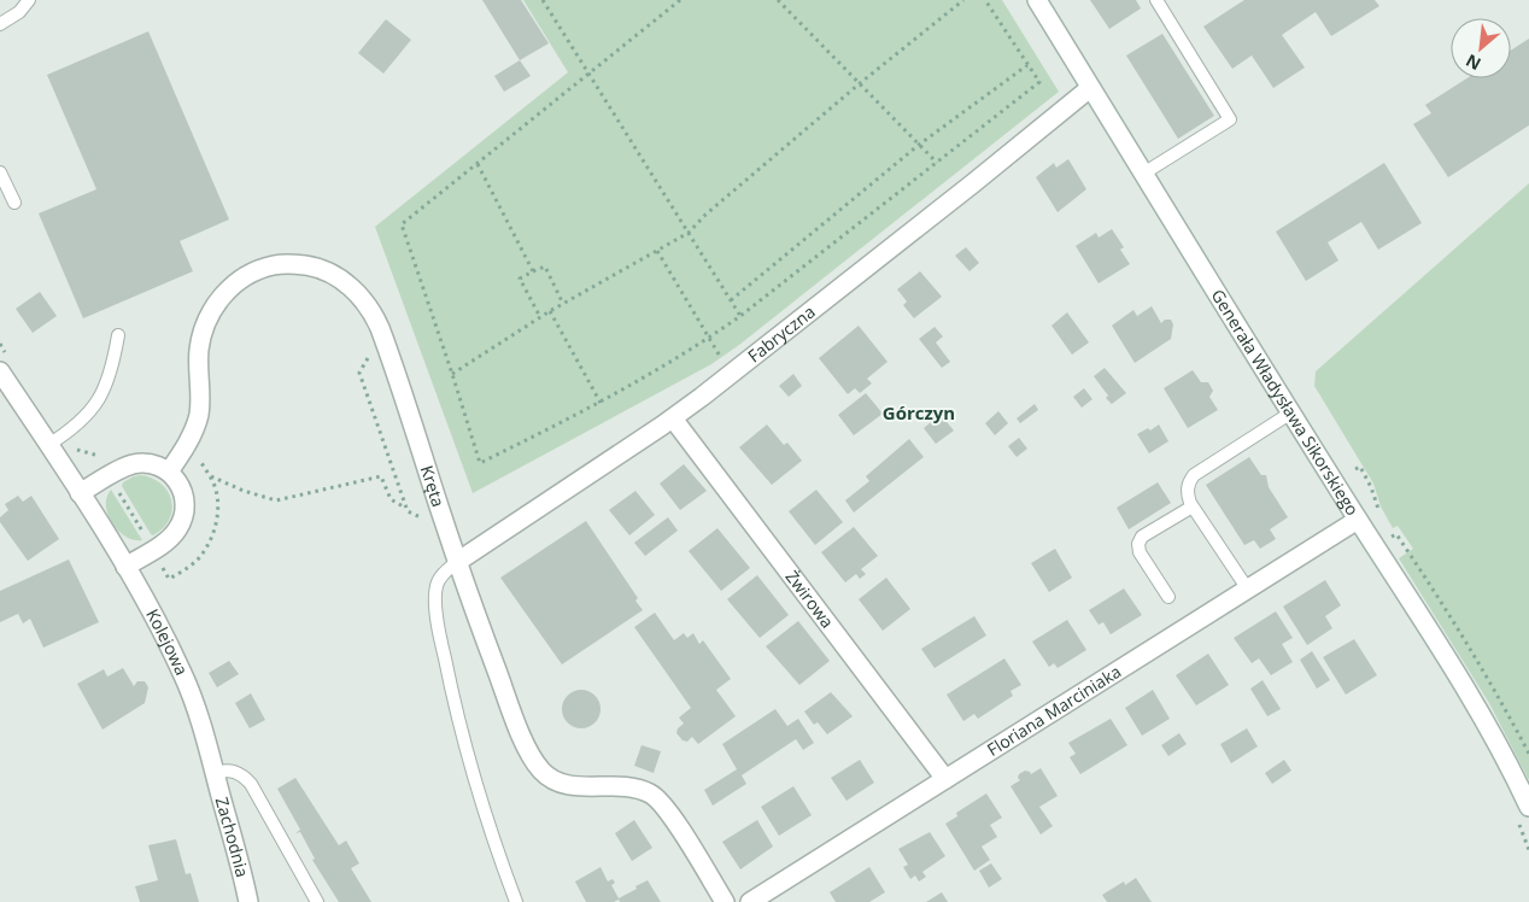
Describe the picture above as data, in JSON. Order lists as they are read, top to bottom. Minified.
{"streets":{"street":["Fabryczna","Generała Władysława Sikorskiego","Kręta","Żwirowa","Kolejowa","Floriana Marciniaka","Zachodnia"]},"crossings":[["Fabryczna","Generała Władysława Sikorskiego"],["Fabryczna","Kręta"],["Fabryczna","Żwirowa"],["Generała Władysława Sikorskiego","Floriana Marciniaka"],["Kręta","Kolejowa"],["Żwirowa","Floriana Marciniaka"],["Kolejowa","Zachodnia"]],"districts":["Górczyn"],"north":"bottom left"}
